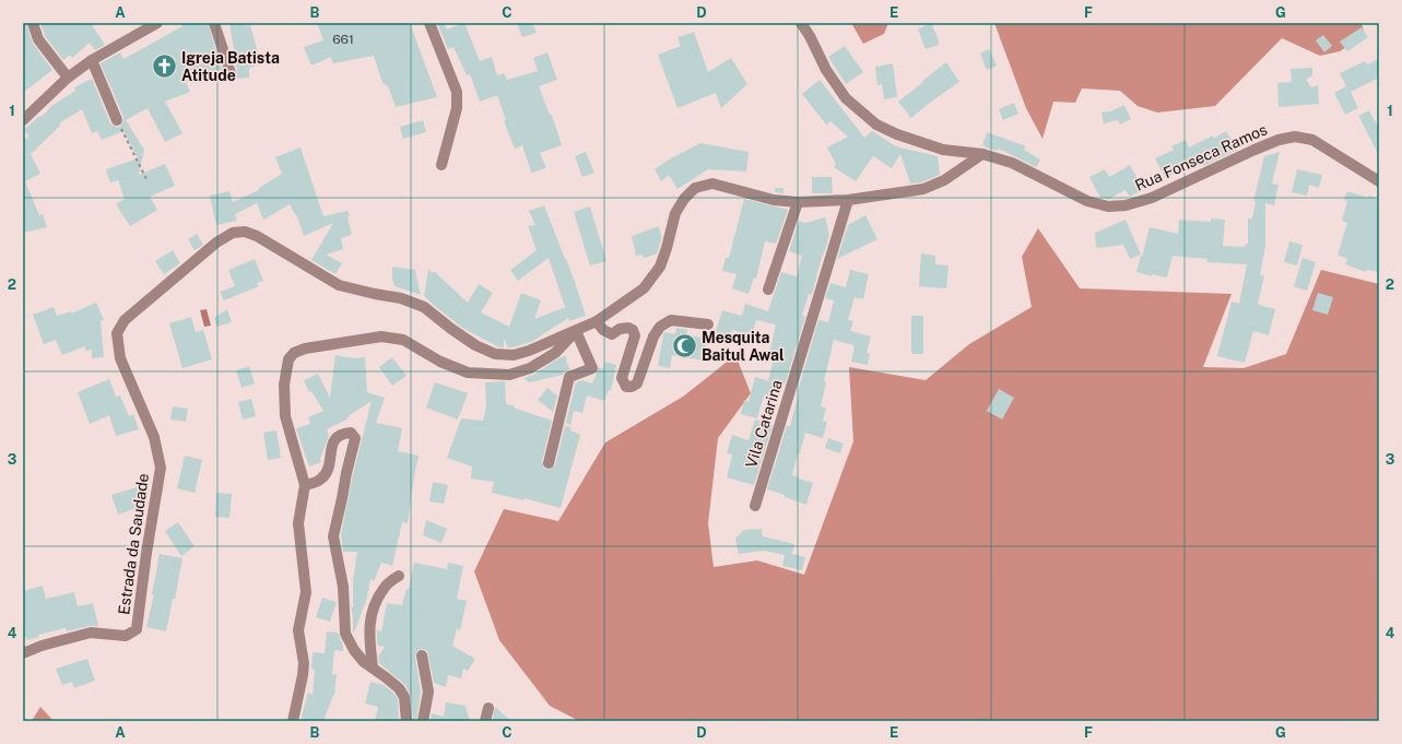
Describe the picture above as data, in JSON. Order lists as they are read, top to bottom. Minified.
{"streets":{"street":["Rua Fonseca Ramos","Vila Catarina","Estrada da Saudade"]},"crossings":[["Rua Fonseca Ramos","Estrada da Saudade"],["Vila Catarina","Estrada da Saudade"]],"places":{"church":["Igreja Batista Atitude"],"mosque":["Mesquita Baitul Awal"]},"house_numbers":["661"],"grid":{"columns":["A","B","C","D","E","F","G"],"rows":["1","2","3","4"]}}
